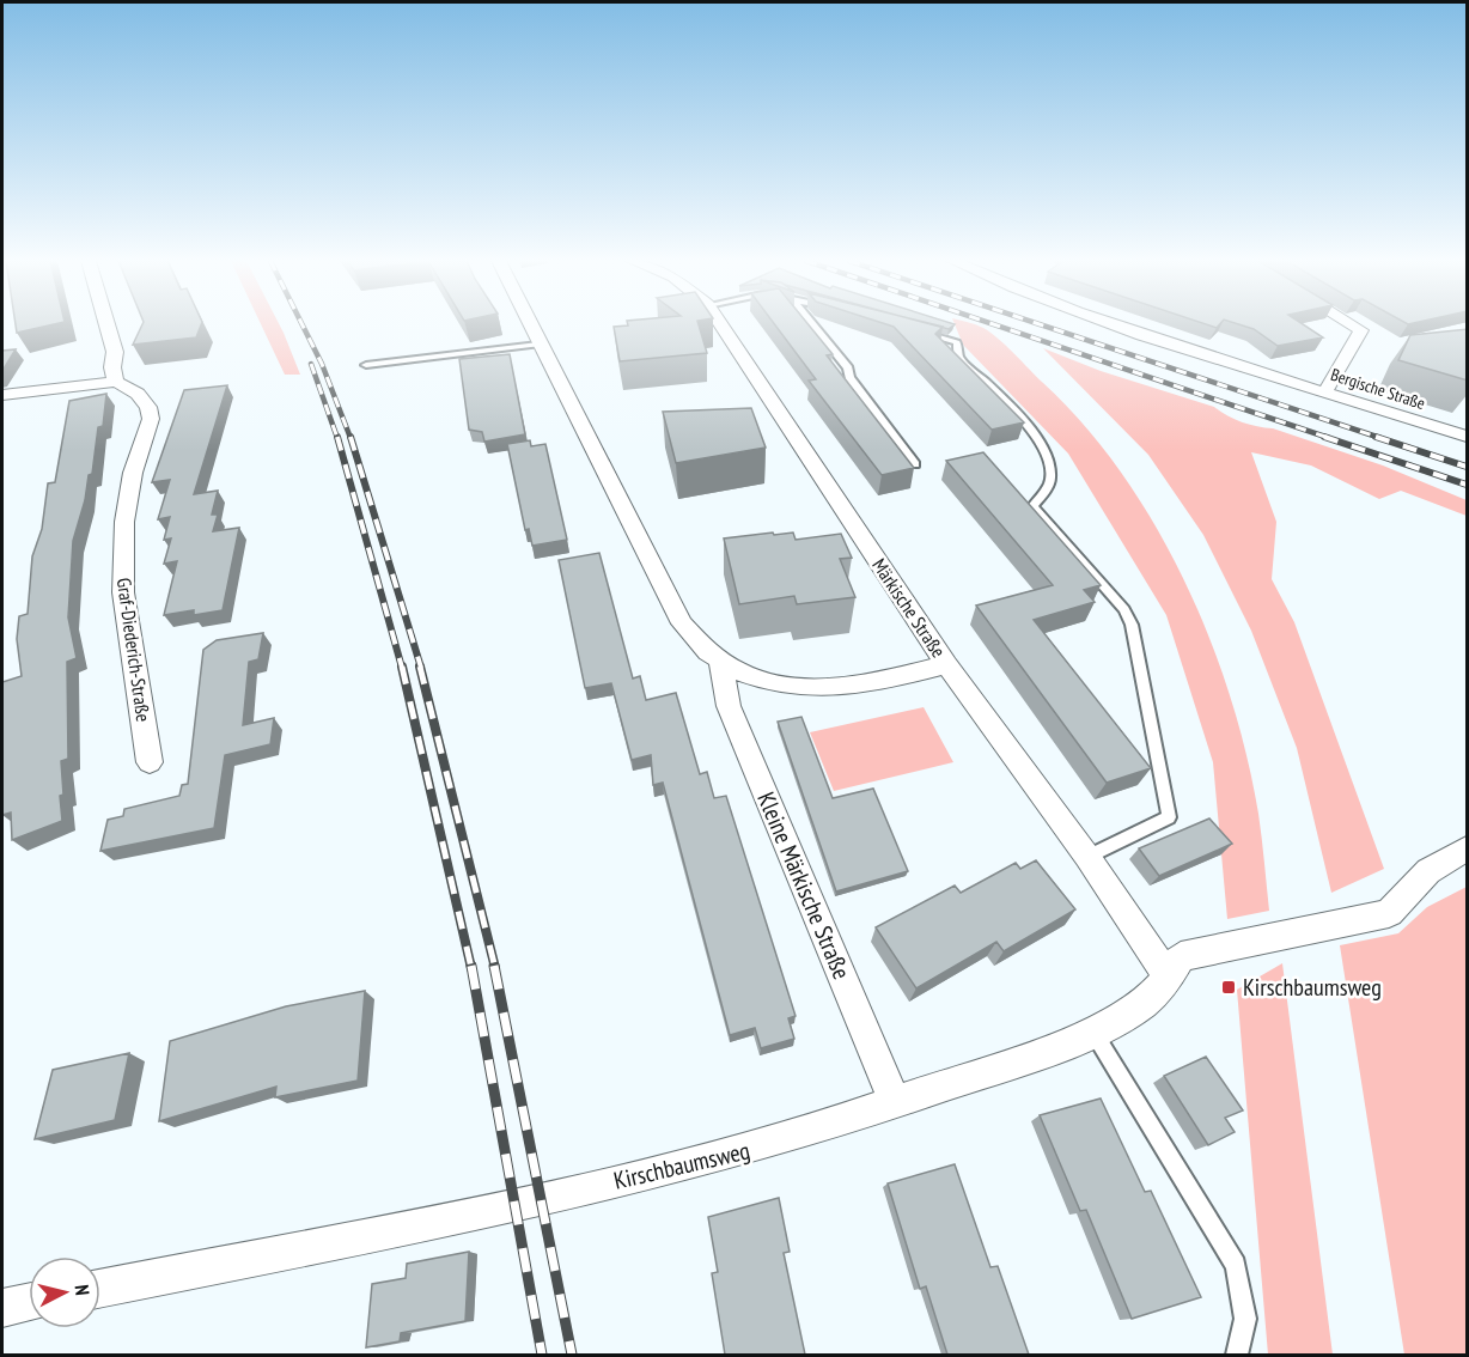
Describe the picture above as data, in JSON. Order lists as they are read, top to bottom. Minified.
{"streets":{"street":["Bergische Straße","Märkische Straße","Graf-Diederich-Straße","Kleine Märkische Straße","Kirschbaumsweg"]},"crossings":[["Märkische Straße","Kirschbaumsweg"],["Kleine Märkische Straße","Kirschbaumsweg"]],"places":{"transit":["Kirschbaumsweg"]},"north":"right"}
